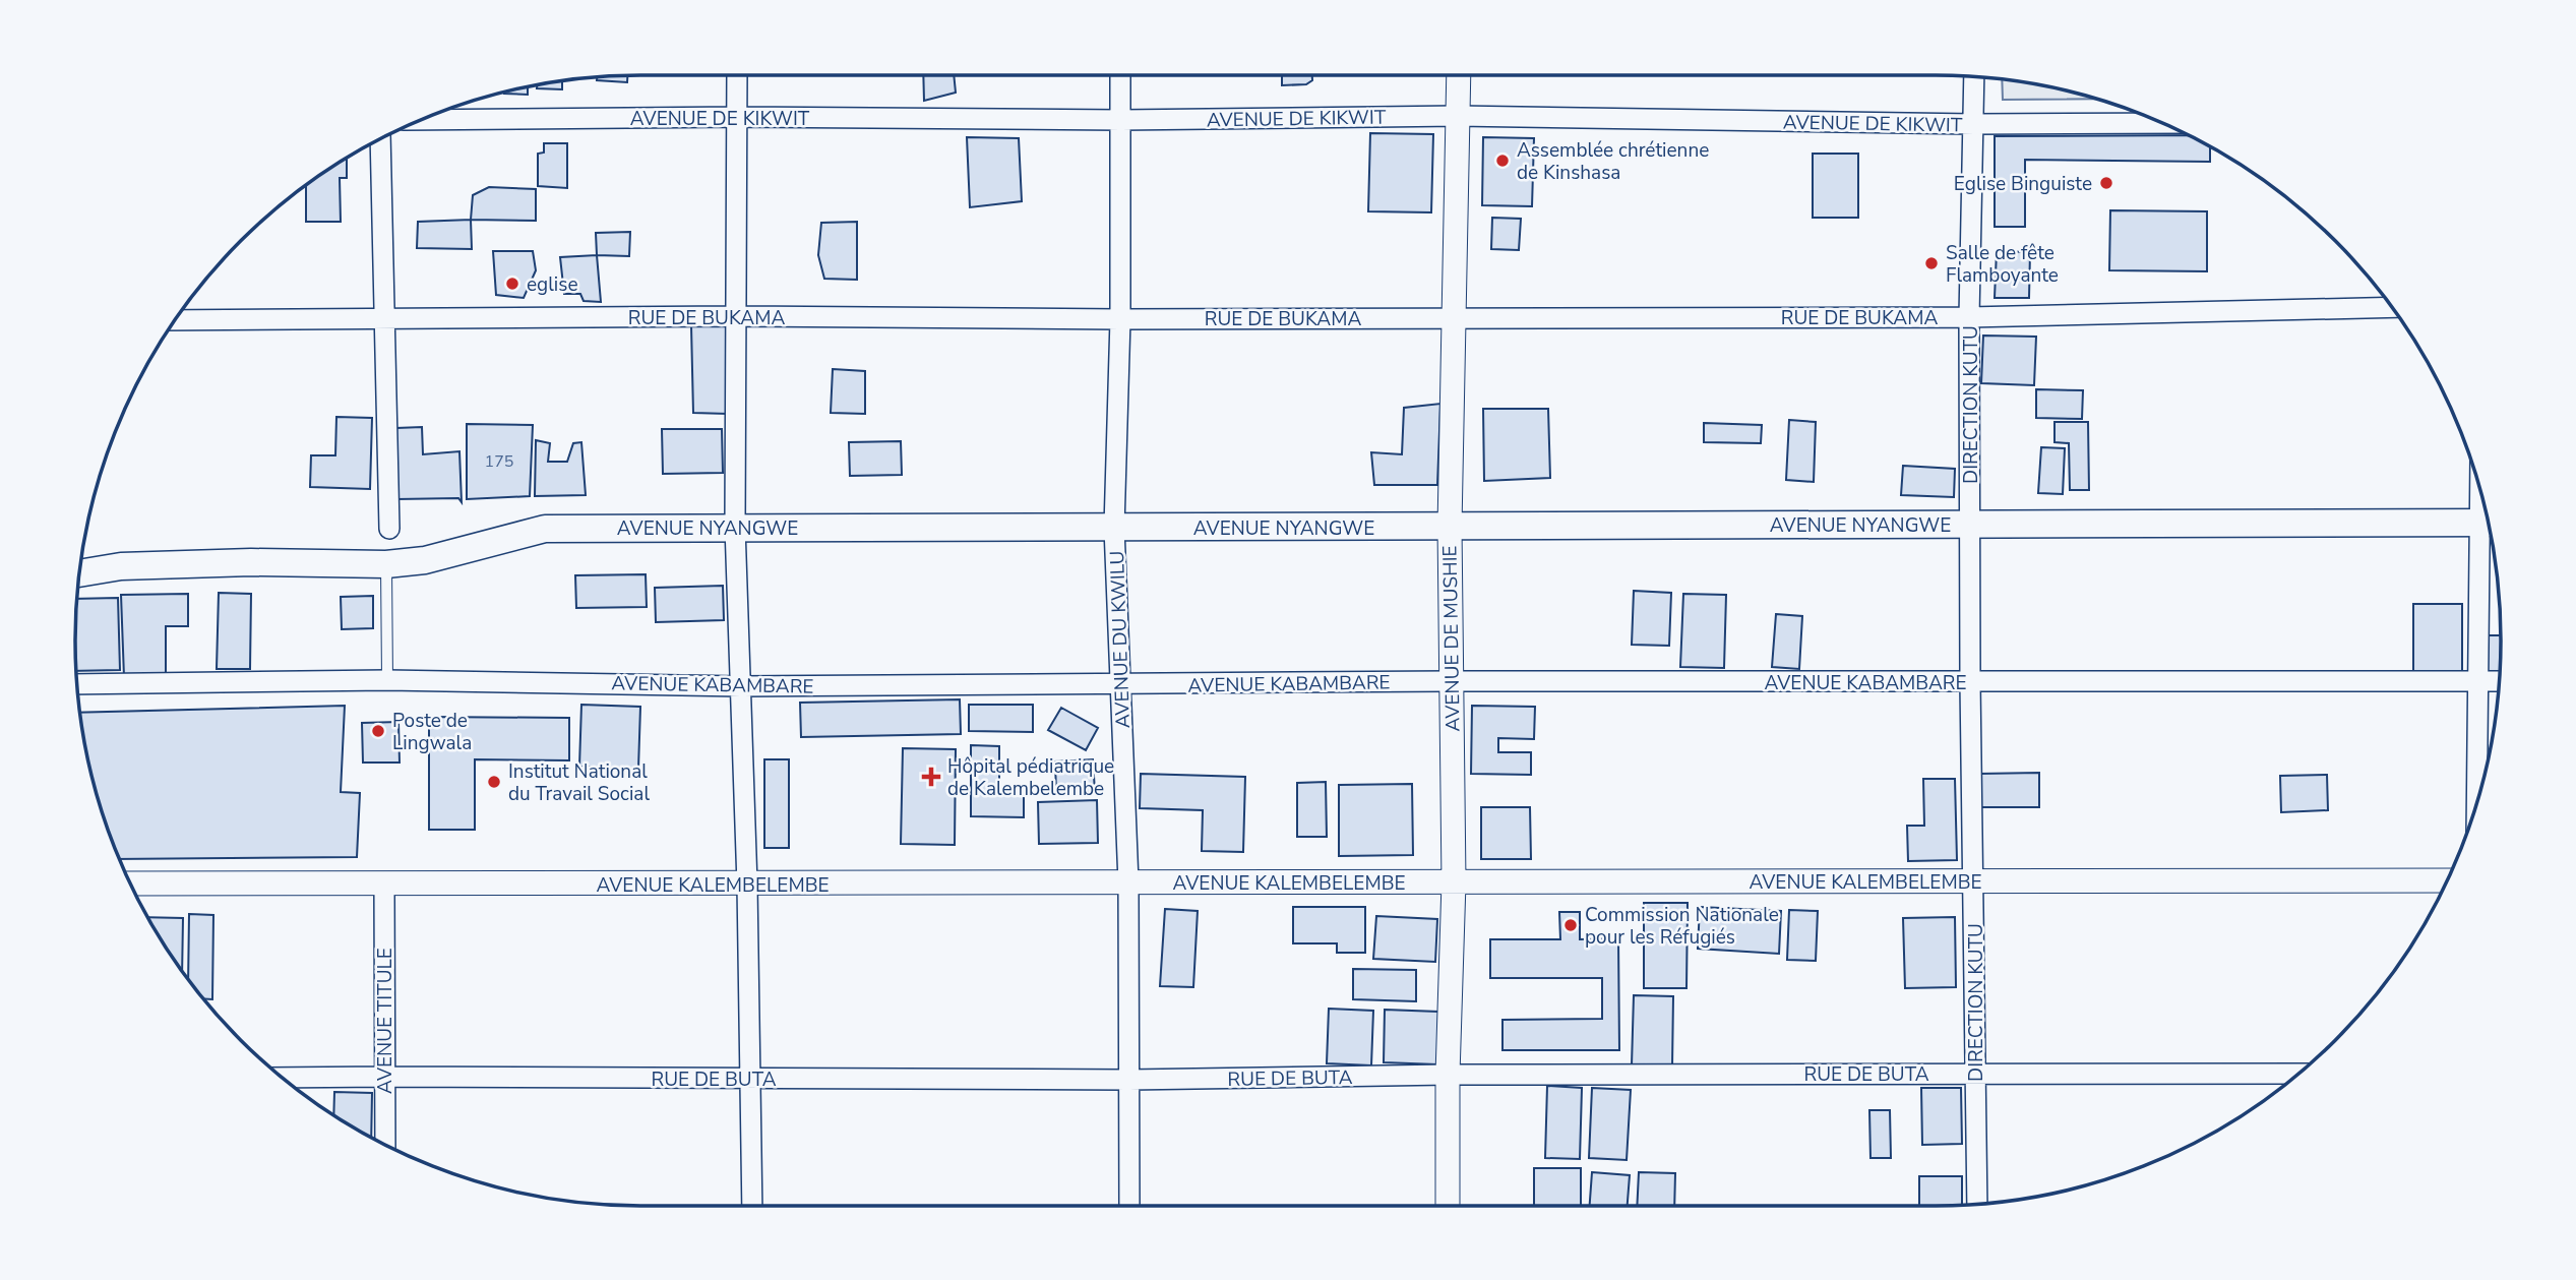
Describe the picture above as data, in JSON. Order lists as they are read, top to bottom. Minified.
{"streets":{"main road":["AVENUE NYANGWE"],"street":["AVENUE DE KIKWIT","RUE DE BUKAMA","DIRECTION KUTU","AVENUE DE MUSHIE","AVENUE DU KWILU","AVENUE KABAMBARE","AVENUE KALEMBELEMBE","AVENUE TITULE","RUE DE BUTA"]},"crossings":[["AVENUE DE KIKWIT","DIRECTION KUTU"],["AVENUE DE KIKWIT","AVENUE DE MUSHIE"],["AVENUE DE KIKWIT","AVENUE DU KWILU"],["RUE DE BUKAMA","DIRECTION KUTU"],["RUE DE BUKAMA","AVENUE DE MUSHIE"],["RUE DE BUKAMA","AVENUE DU KWILU"],["DIRECTION KUTU","AVENUE NYANGWE"],["DIRECTION KUTU","AVENUE KABAMBARE"],["DIRECTION KUTU","AVENUE KALEMBELEMBE"],["DIRECTION KUTU","RUE DE BUTA"],["AVENUE NYANGWE","AVENUE DE MUSHIE"],["AVENUE NYANGWE","AVENUE DU KWILU"],["AVENUE DE MUSHIE","AVENUE KABAMBARE"],["AVENUE DE MUSHIE","AVENUE KALEMBELEMBE"],["AVENUE DE MUSHIE","RUE DE BUTA"],["AVENUE DU KWILU","AVENUE KABAMBARE"],["AVENUE DU KWILU","AVENUE KALEMBELEMBE"],["AVENUE DU KWILU","RUE DE BUTA"],["AVENUE KALEMBELEMBE","AVENUE TITULE"],["AVENUE TITULE","RUE DE BUTA"]],"places":{"other":["Assemblée chrétienne de Kinshasa","Eglise Binguiste","Salle de fête Flamboyante","eglise","Poste de Lingwala","Institut National du Travail Social","Commission Nationale pour les Réfugiés"],"health":["Hôpital pédiatrique de Kalembelembe"]},"house_numbers":["175"]}
